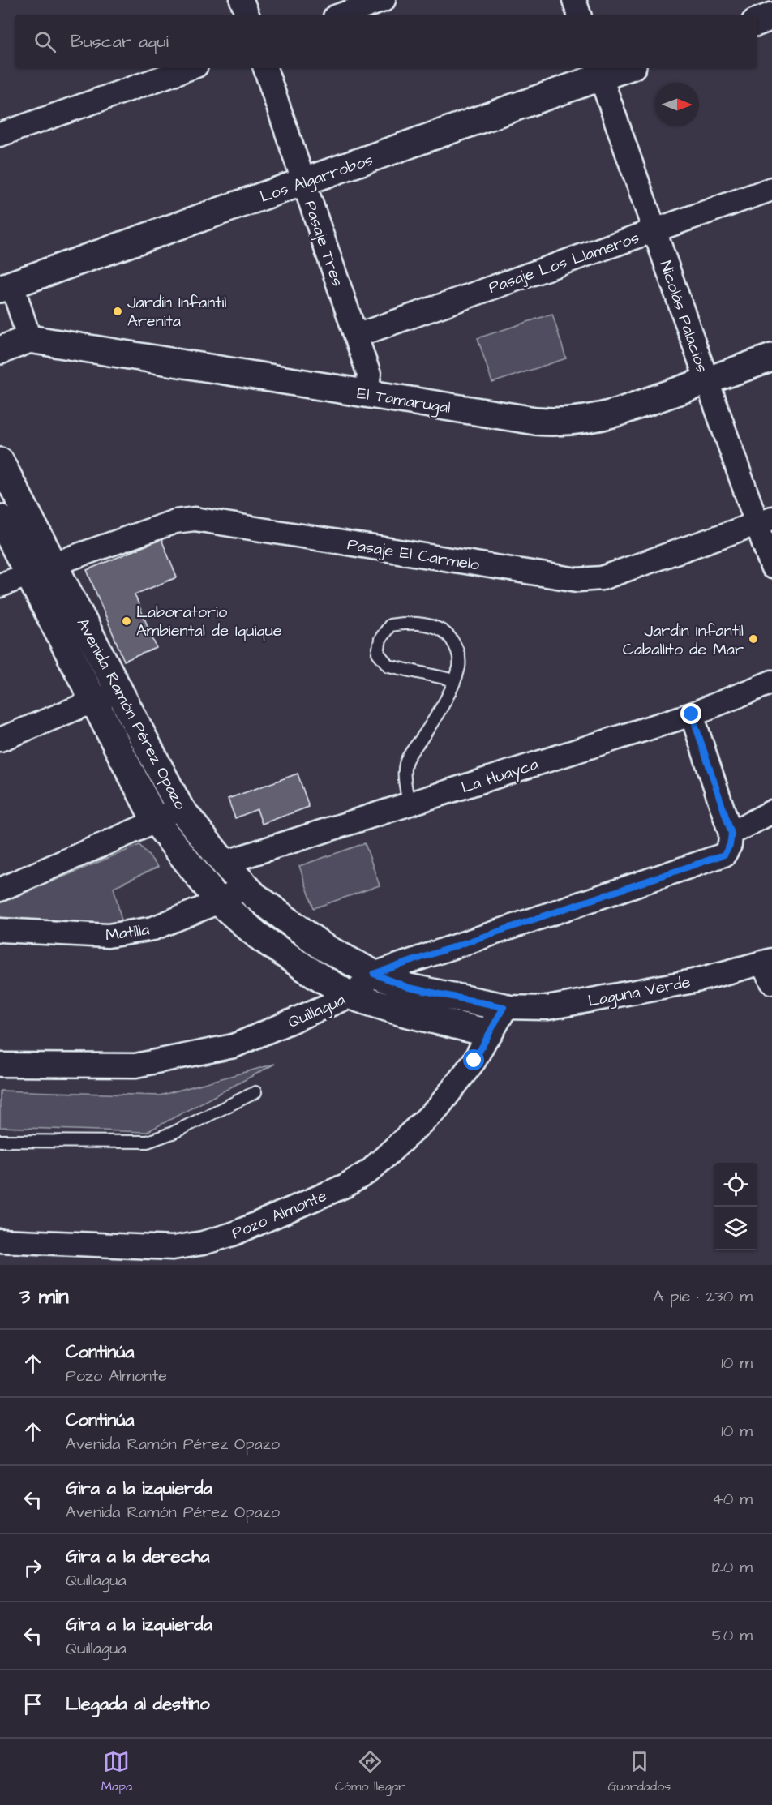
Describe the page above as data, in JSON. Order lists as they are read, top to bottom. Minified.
{"streets":{"street":["Los Algarrobos","Pasaje Tres","Pasaje Los Llameros","Nicolás Palacios","El Tamarugal","Pasaje El Carmelo","Avenida Ramón Pérez Opazo","La Huayca","Matilla","Laguna Verde","Quillagua","Pozo Almonte"]},"crossings":[["Los Algarrobos","Pasaje Tres"],["Los Algarrobos","Nicolás Palacios"],["Pasaje Tres","Pasaje Los Llameros"],["Pasaje Tres","El Tamarugal"],["Pasaje Los Llameros","Nicolás Palacios"],["Nicolás Palacios","El Tamarugal"],["Nicolás Palacios","Pasaje El Carmelo"],["Pasaje El Carmelo","Avenida Ramón Pérez Opazo"],["Avenida Ramón Pérez Opazo","La Huayca"],["Avenida Ramón Pérez Opazo","Matilla"],["Avenida Ramón Pérez Opazo","Laguna Verde"],["Avenida Ramón Pérez Opazo","Quillagua"],["Avenida Ramón Pérez Opazo","Pozo Almonte"]],"places":["Jardín Infantil Arenita","Laboratorio Ambiental de Iquique","Jardin Infantil Caballito de Mar"],"north":"right","page":{"search":"Buscar aquí","heading":["3 min","A pie · 230 m"],"list":[["Continúa","Pozo Almonte","10 m"],["Continúa","Avenida Ramón Pérez Opazo","10 m"],["Gira a la izquierda","Avenida Ramón Pérez Opazo","40 m"],["Gira a la derecha","Quillagua","120 m"],["Gira a la izquierda","Quillagua","50 m"],"Llegada al destino"],"nav":["Mapa","Cómo llegar","Guardados"]}}
